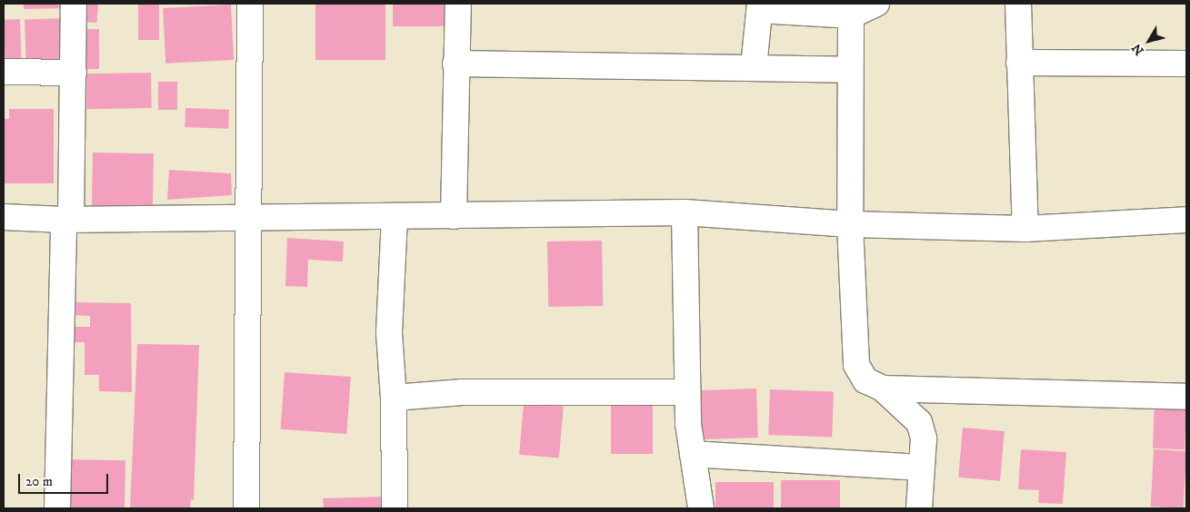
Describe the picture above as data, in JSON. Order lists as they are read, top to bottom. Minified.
{"scale_bar":"20 m","north":"bottom left"}
